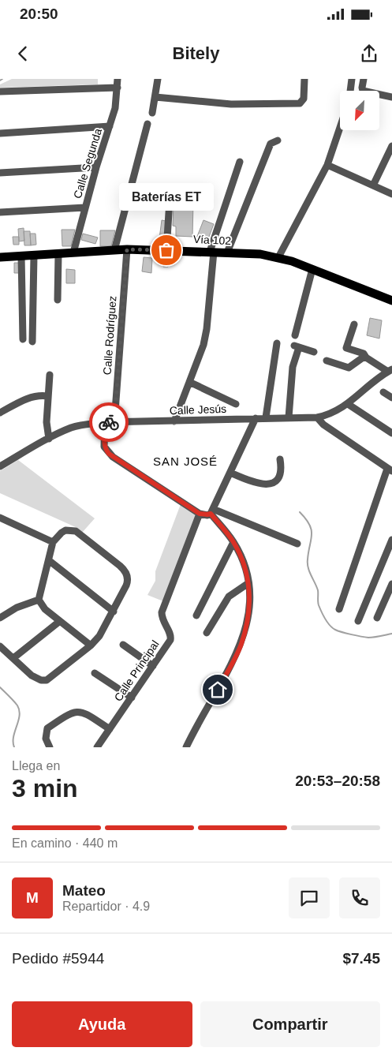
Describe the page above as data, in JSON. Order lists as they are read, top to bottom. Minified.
{"streets":{"main road":["Vía 102"],"street":["Calle Segunda","Calle Rodríguez","Calle Jesús","Calle Principal"]},"crossings":[["Calle Segunda","Vía 102"],["Vía 102","Calle Rodríguez"],["Calle Rodríguez","Calle Jesús"]],"districts":["SAN JOSÉ"],"places":["Baterías ET"],"north":"bottom left","page":{"status":"20:50","header":"Bitely","bubble":"Baterías ET","heading":["3 min","Llega en","20:53–20:58"],"panel":["Mateo","Repartidor · 4.9","Pedido #5944","$7.45"],"bar":"En camino · 440 m","round":"M","buttons":["Ayuda","Compartir"]}}
